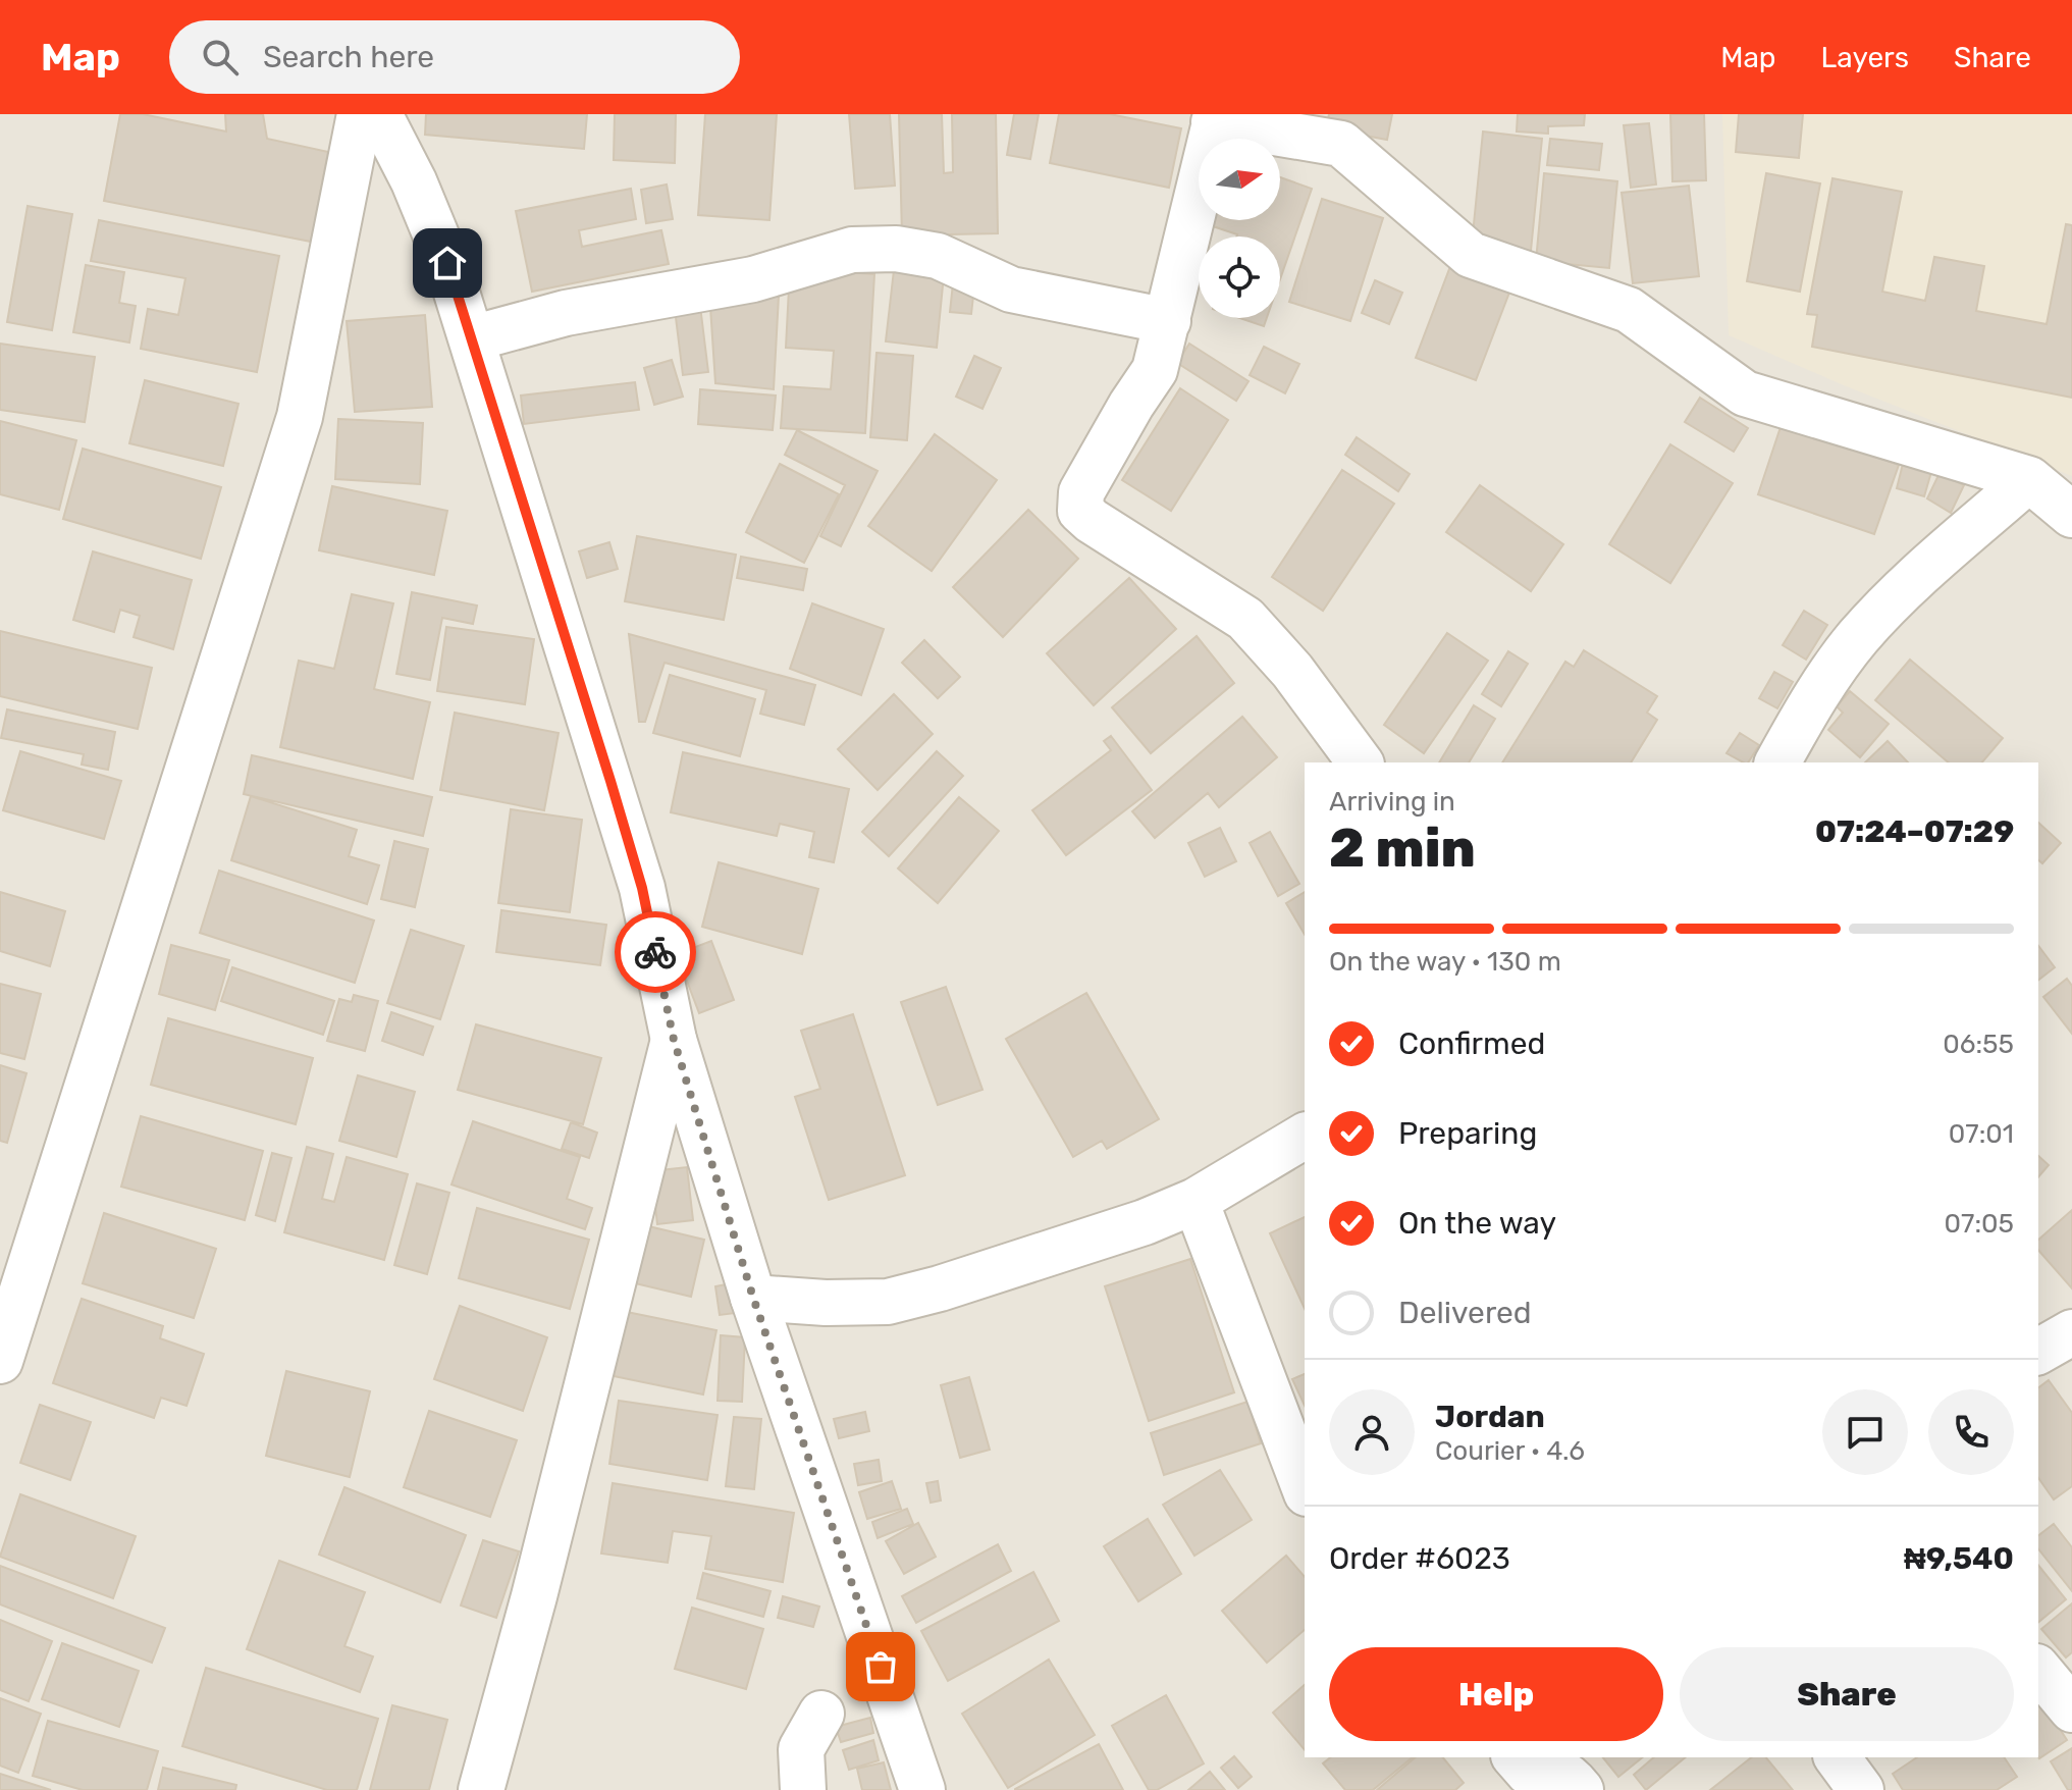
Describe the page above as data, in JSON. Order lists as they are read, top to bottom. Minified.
{"north":"right","page":{"header":"Map","search":"Search here","nav":["Map","Layers","Share"],"heading":["2 min","Arriving in","07:24–07:29"],"panel":["Jordan","Courier · 4.6","Order #6023","₦9,540"],"bar":"On the way · 130 m","list":[["Confirmed","06:55"],["Preparing","07:01"],["On the way","07:05"],"Delivered"],"buttons":["Help","Share"]}}
